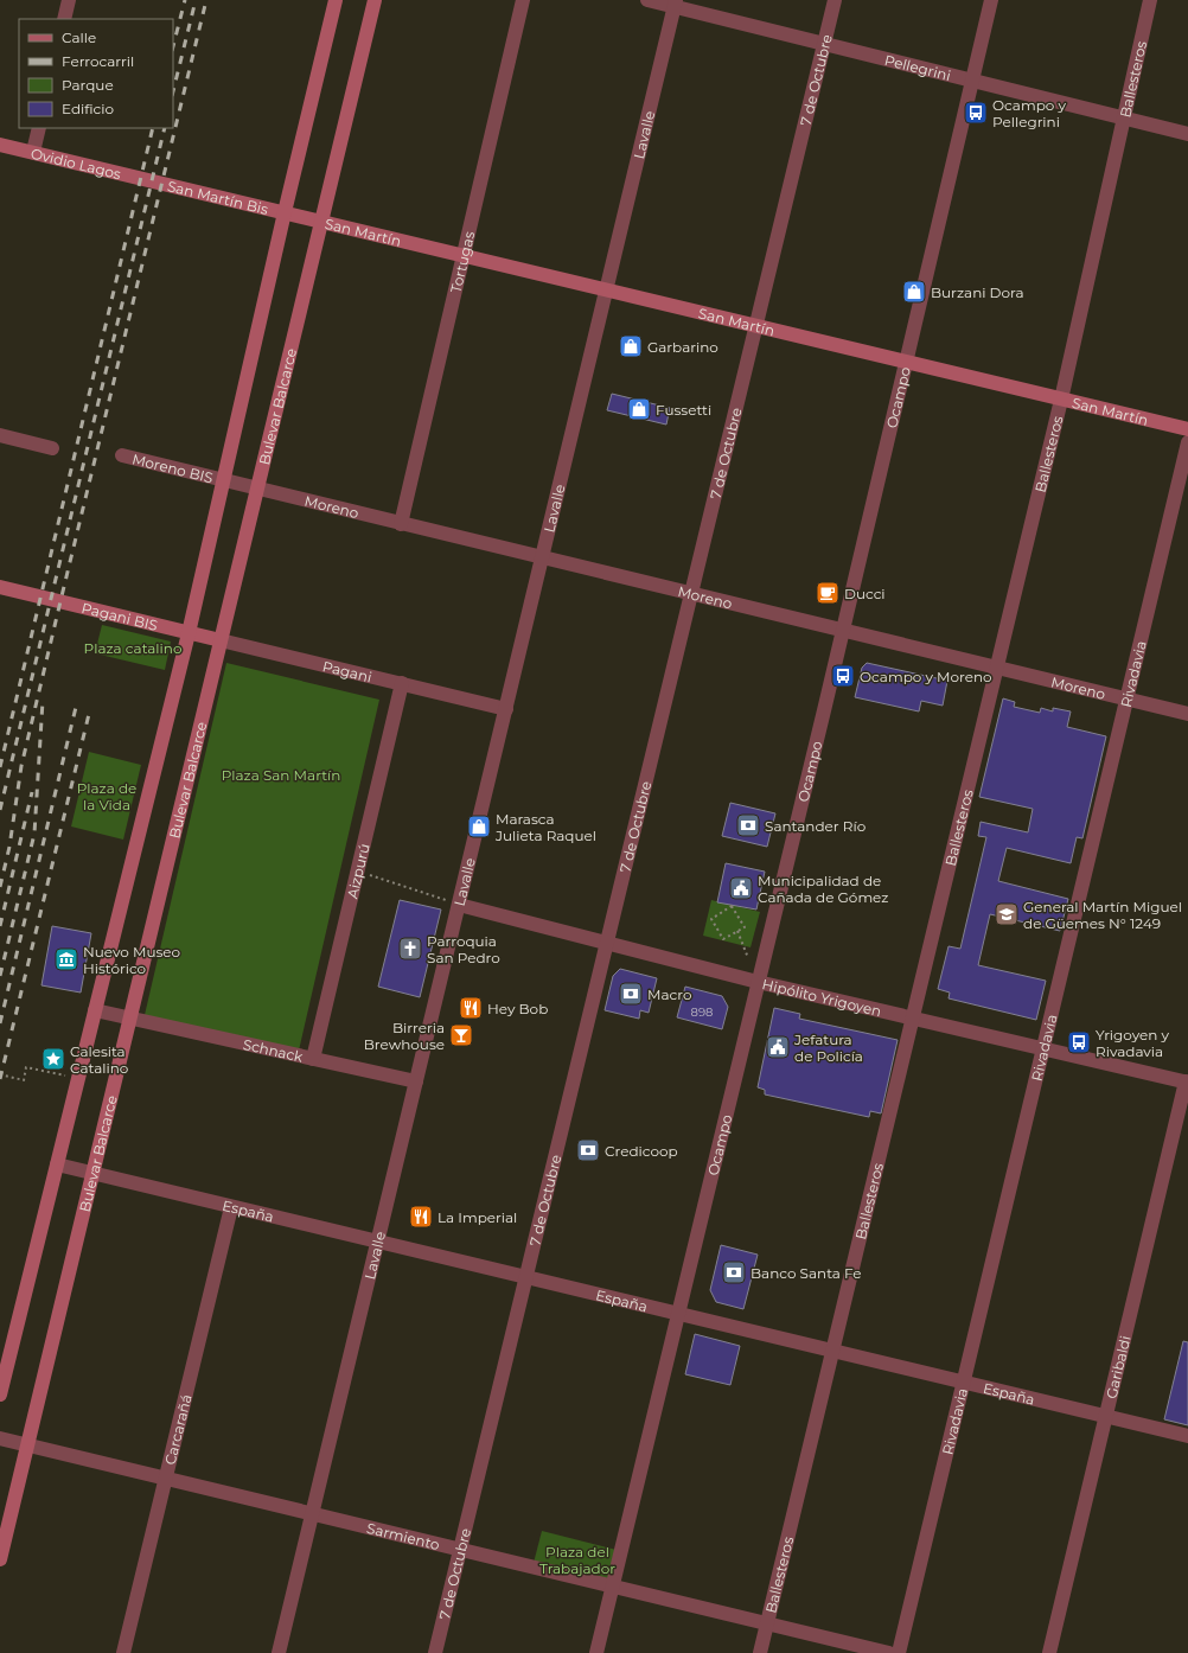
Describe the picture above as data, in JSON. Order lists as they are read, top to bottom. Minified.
{"streets":{"main road":["Ovidio Lagos","San Martín Bis","San Martín","Bulevar Balcarce","Pagani BIS","Pagani"],"street":["Pellegrini","Ballesteros","7 de Octubre","Lavalle","Tortugas","Ocampo","Moreno BIS","Moreno","Rivadavia","Aizpurú","Hipólito Yrigoyen","Schnack","España","Garibaldi","Carcarañá","Sarmiento"]},"crossings":[["Pellegrini","Ballesteros"],["Pellegrini","7 de Octubre"],["Pellegrini","Lavalle"],["Pellegrini","Ocampo"],["Ballesteros","San Martín"],["Ballesteros","Moreno"],["Ballesteros","Hipólito Yrigoyen"],["Ballesteros","España"],["Ballesteros","Sarmiento"],["7 de Octubre","San Martín"],["7 de Octubre","Moreno"],["7 de Octubre","Hipólito Yrigoyen"],["7 de Octubre","España"],["7 de Octubre","Sarmiento"],["Lavalle","San Martín"],["Lavalle","Moreno"],["Lavalle","Pagani"],["Lavalle","Hipólito Yrigoyen"],["Lavalle","Schnack"],["Lavalle","España"],["Lavalle","Sarmiento"],["Ovidio Lagos","San Martín Bis"],["San Martín Bis","San Martín"],["San Martín","Tortugas"],["San Martín","Ocampo"],["San Martín","Bulevar Balcarce"],["Tortugas","Moreno"],["Ocampo","Moreno"],["Ocampo","Hipólito Yrigoyen"],["Ocampo","España"],["Ocampo","Sarmiento"],["Bulevar Balcarce","Moreno"],["Bulevar Balcarce","Pagani"],["Bulevar Balcarce","Schnack"],["Bulevar Balcarce","España"],["Bulevar Balcarce","Sarmiento"],["Moreno BIS","Moreno"],["Moreno","Rivadavia"],["Pagani BIS","Pagani"],["Pagani","Aizpurú"],["Rivadavia","Hipólito Yrigoyen"],["Rivadavia","España"],["Aizpurú","Schnack"],["Hipólito Yrigoyen","Garibaldi"],["España","Garibaldi"],["España","Carcarañá"],["Carcarañá","Sarmiento"]],"parks":["Plaza catalino","Plaza San Martín","Plaza de la Vida","Plaza del Trabajador"],"places":{"bus stop":["Ocampo y Pellegrini","Ocampo y Moreno","Yrigoyen y Rivadavia"],"shop":["Burzani Dora","Garbarino","Fussetti","Marasca Julieta Raquel"],"cafe":["Ducci"],"bank":["Santander Río","Macro","Credicoop","Banco Santa Fe"],"public building":["Municipalidad de Cañada de Gómez","Jefatura de Policía"],"school or university":["General Martín Miguel de Güemes N° 1249"],"church":["Parroquia San Pedro"],"museum":["Nuevo Museo Histórico"],"restaurant":["Hey Bob","La Imperial"],"bar":["Birreria Brewhouse"],"place":["Calesita Catalino"]},"house_numbers":["898"],"legend":["Calle","Ferrocarril","Parque","Edificio"]}
